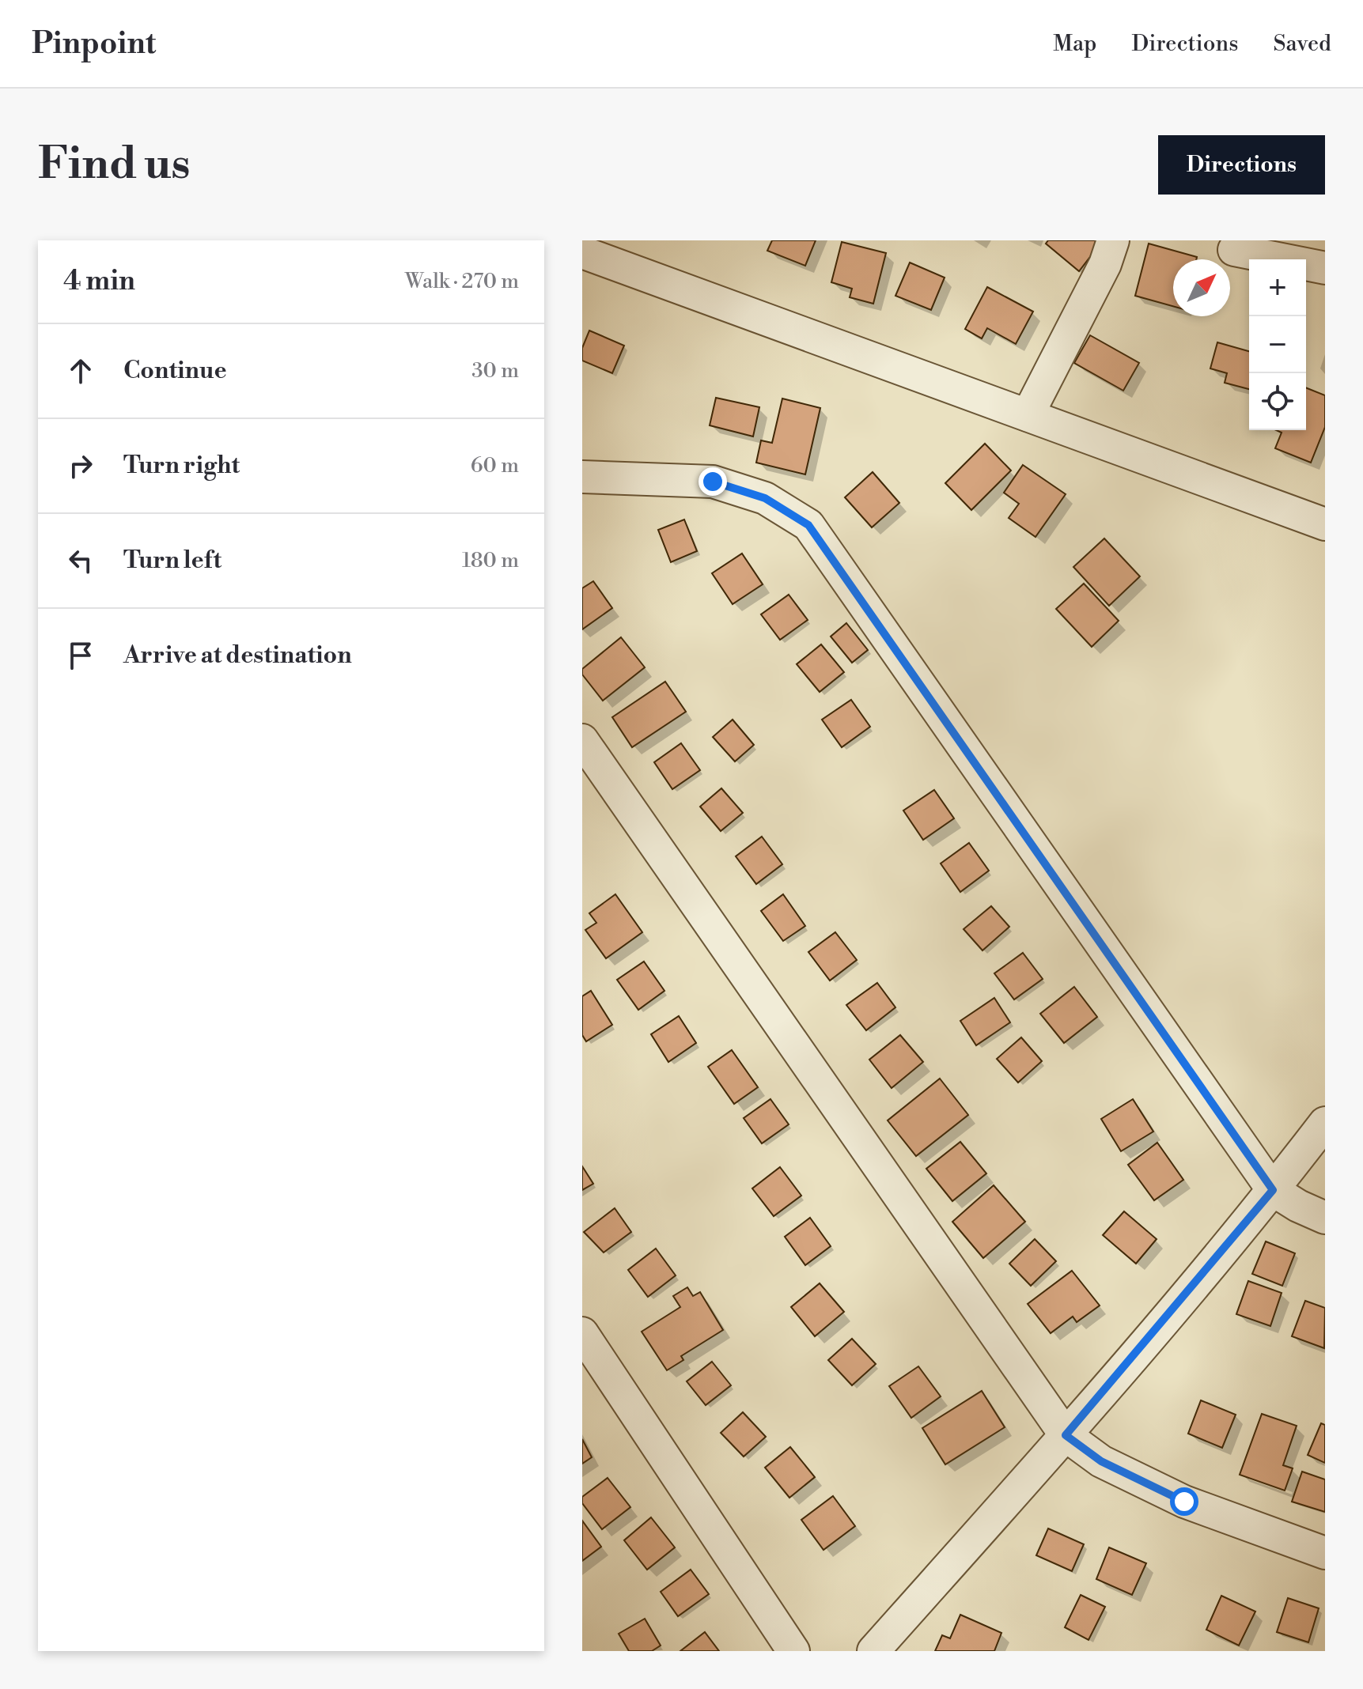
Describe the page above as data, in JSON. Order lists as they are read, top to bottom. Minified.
{"north":"top right","page":{"header":"Pinpoint","nav":["Map","Directions","Saved"],"buttons":"Directions","title":"Find us","heading":["4 min","Walk · 270 m"],"map_buttons":["+","−"],"list":[["Continue","30 m"],["Turn right","60 m"],["Turn left","180 m"],"Arrive at destination"]}}
